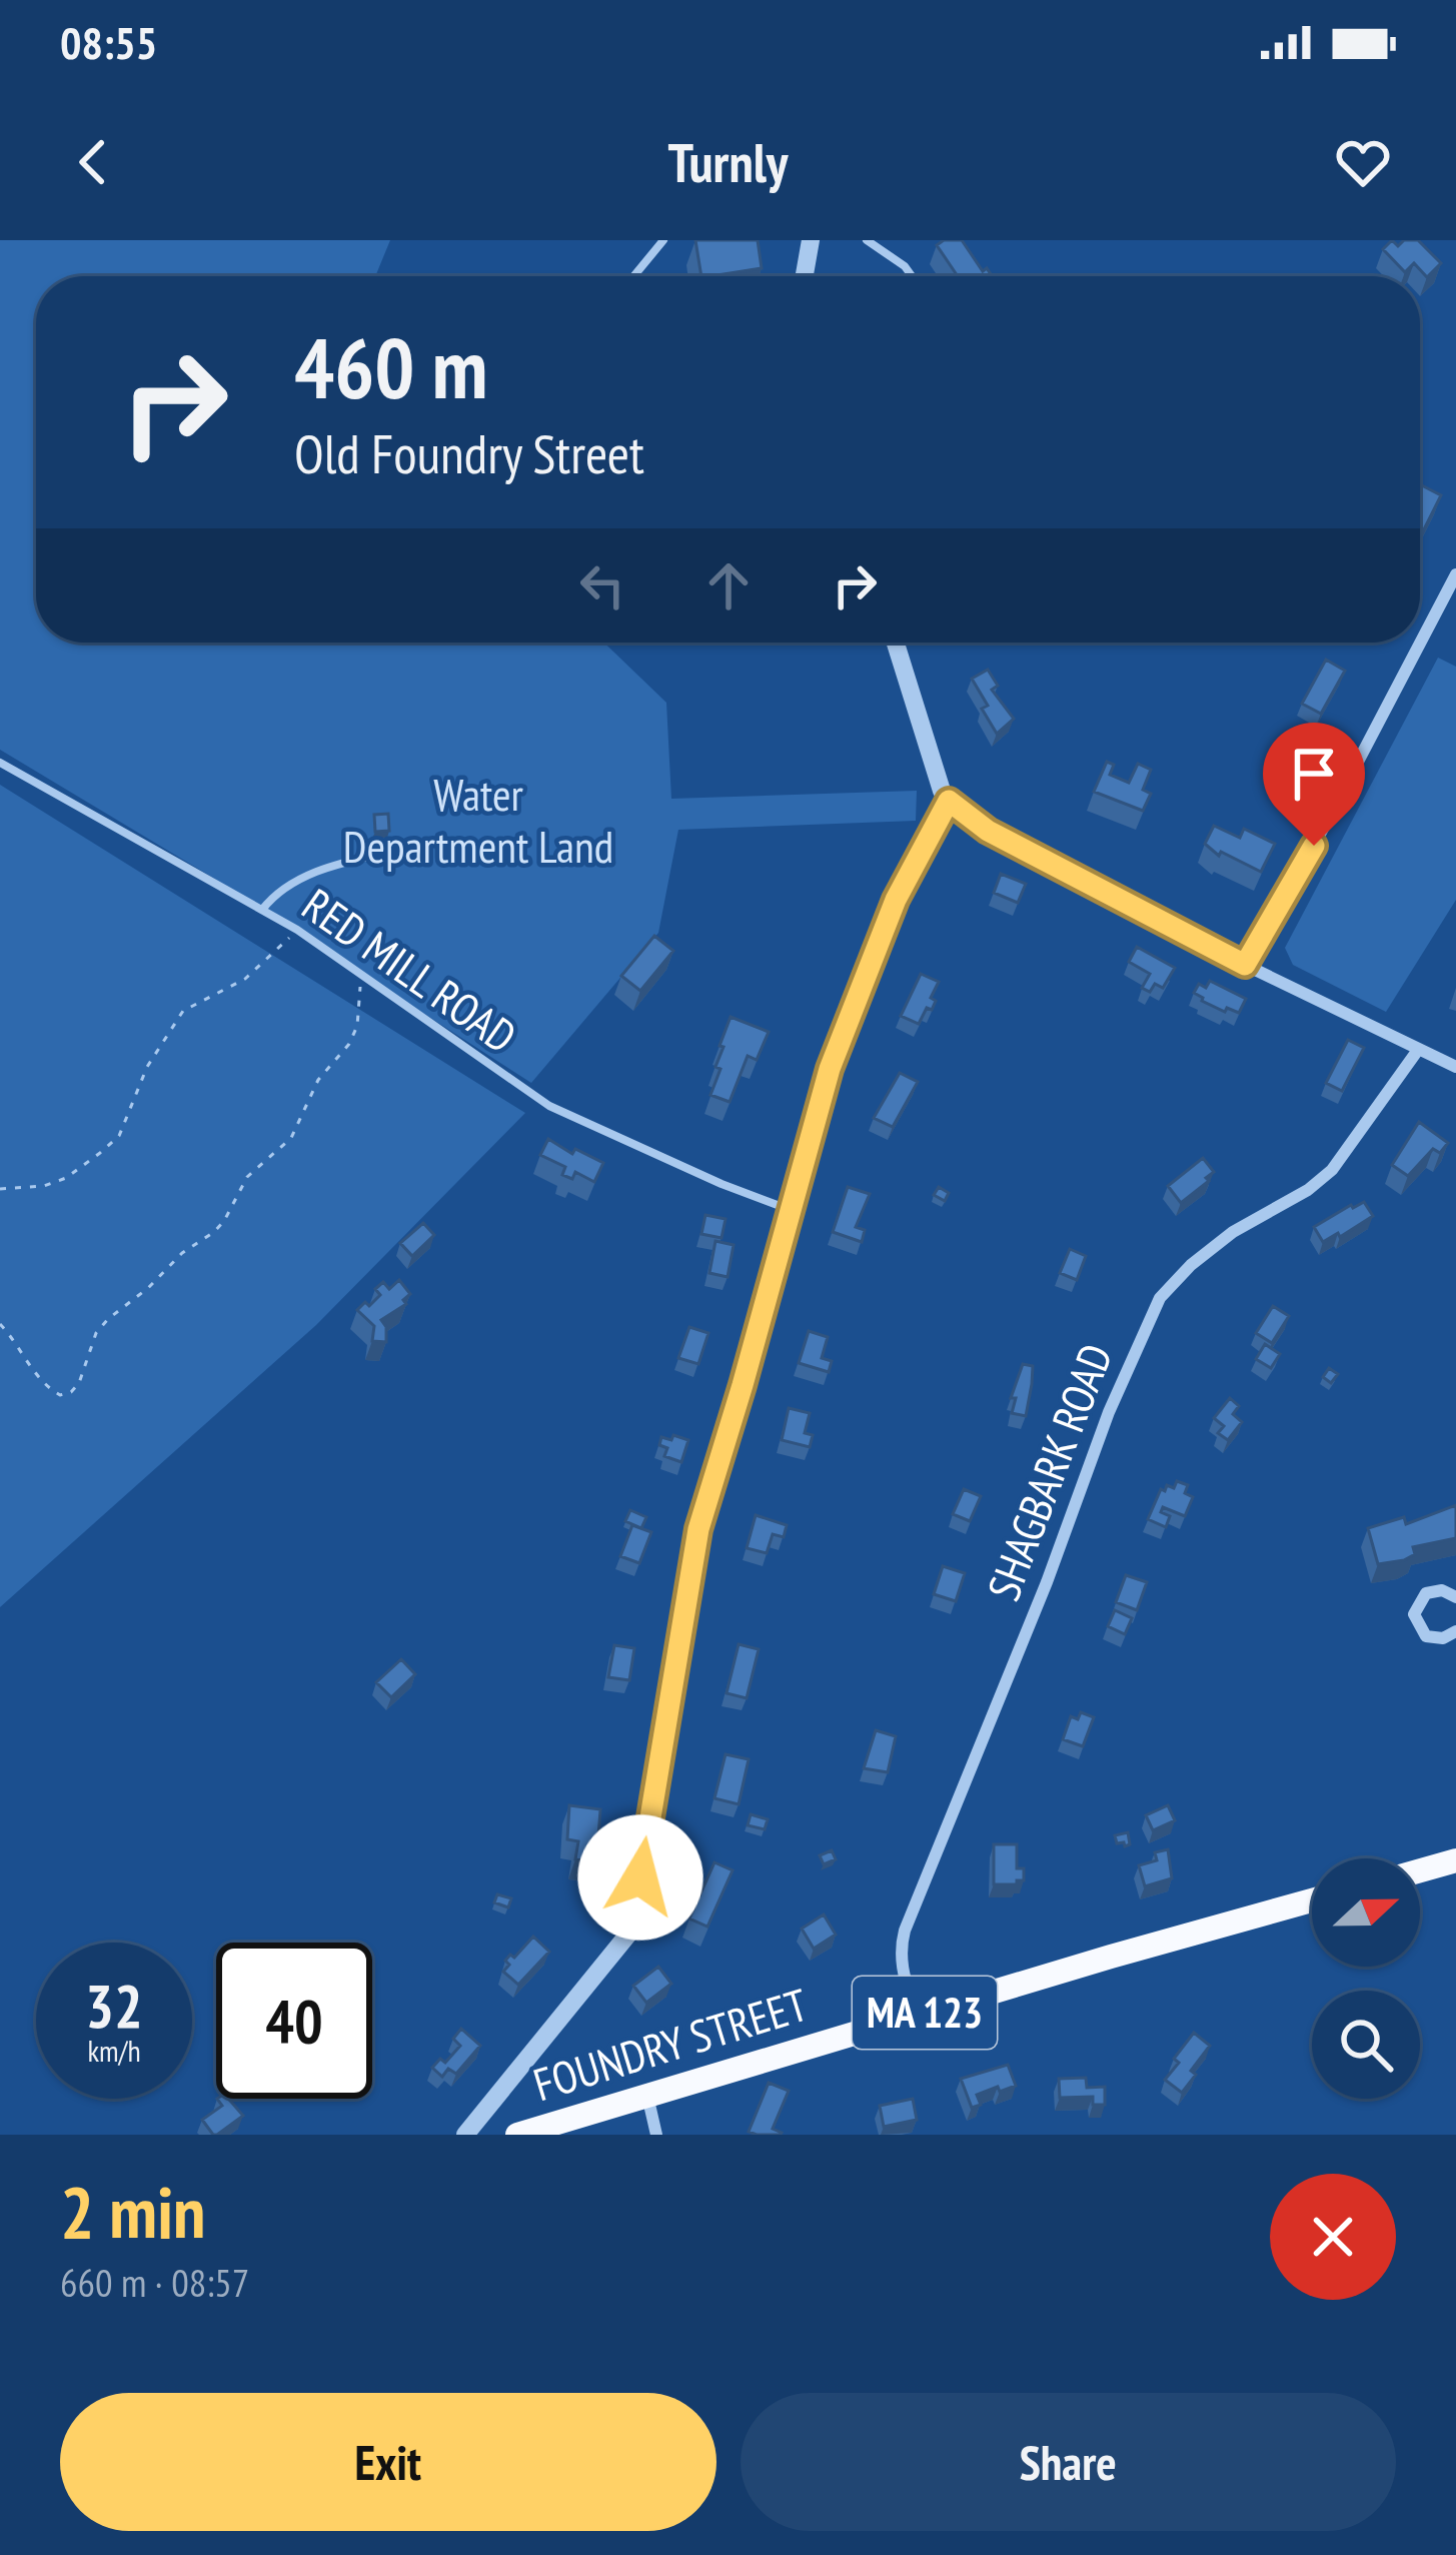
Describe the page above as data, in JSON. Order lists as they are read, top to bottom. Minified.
{"streets":{"highway":["MA 123","FOUNDRY STREET"],"street":["SHAGBARK ROAD"],"lane":["RED MILL ROAD"]},"crossings":[["SHAGBARK ROAD","FOUNDRY STREET"]],"parks":["Water Department Land"],"north":"right","page":{"status":"08:55","header":"Turnly","turn":["460 m","Old Foundry Street"],"speed":"32 km/h","limit":"40","heading":["2 min","660 m · 08:57"],"buttons":["Exit","Share"]}}
